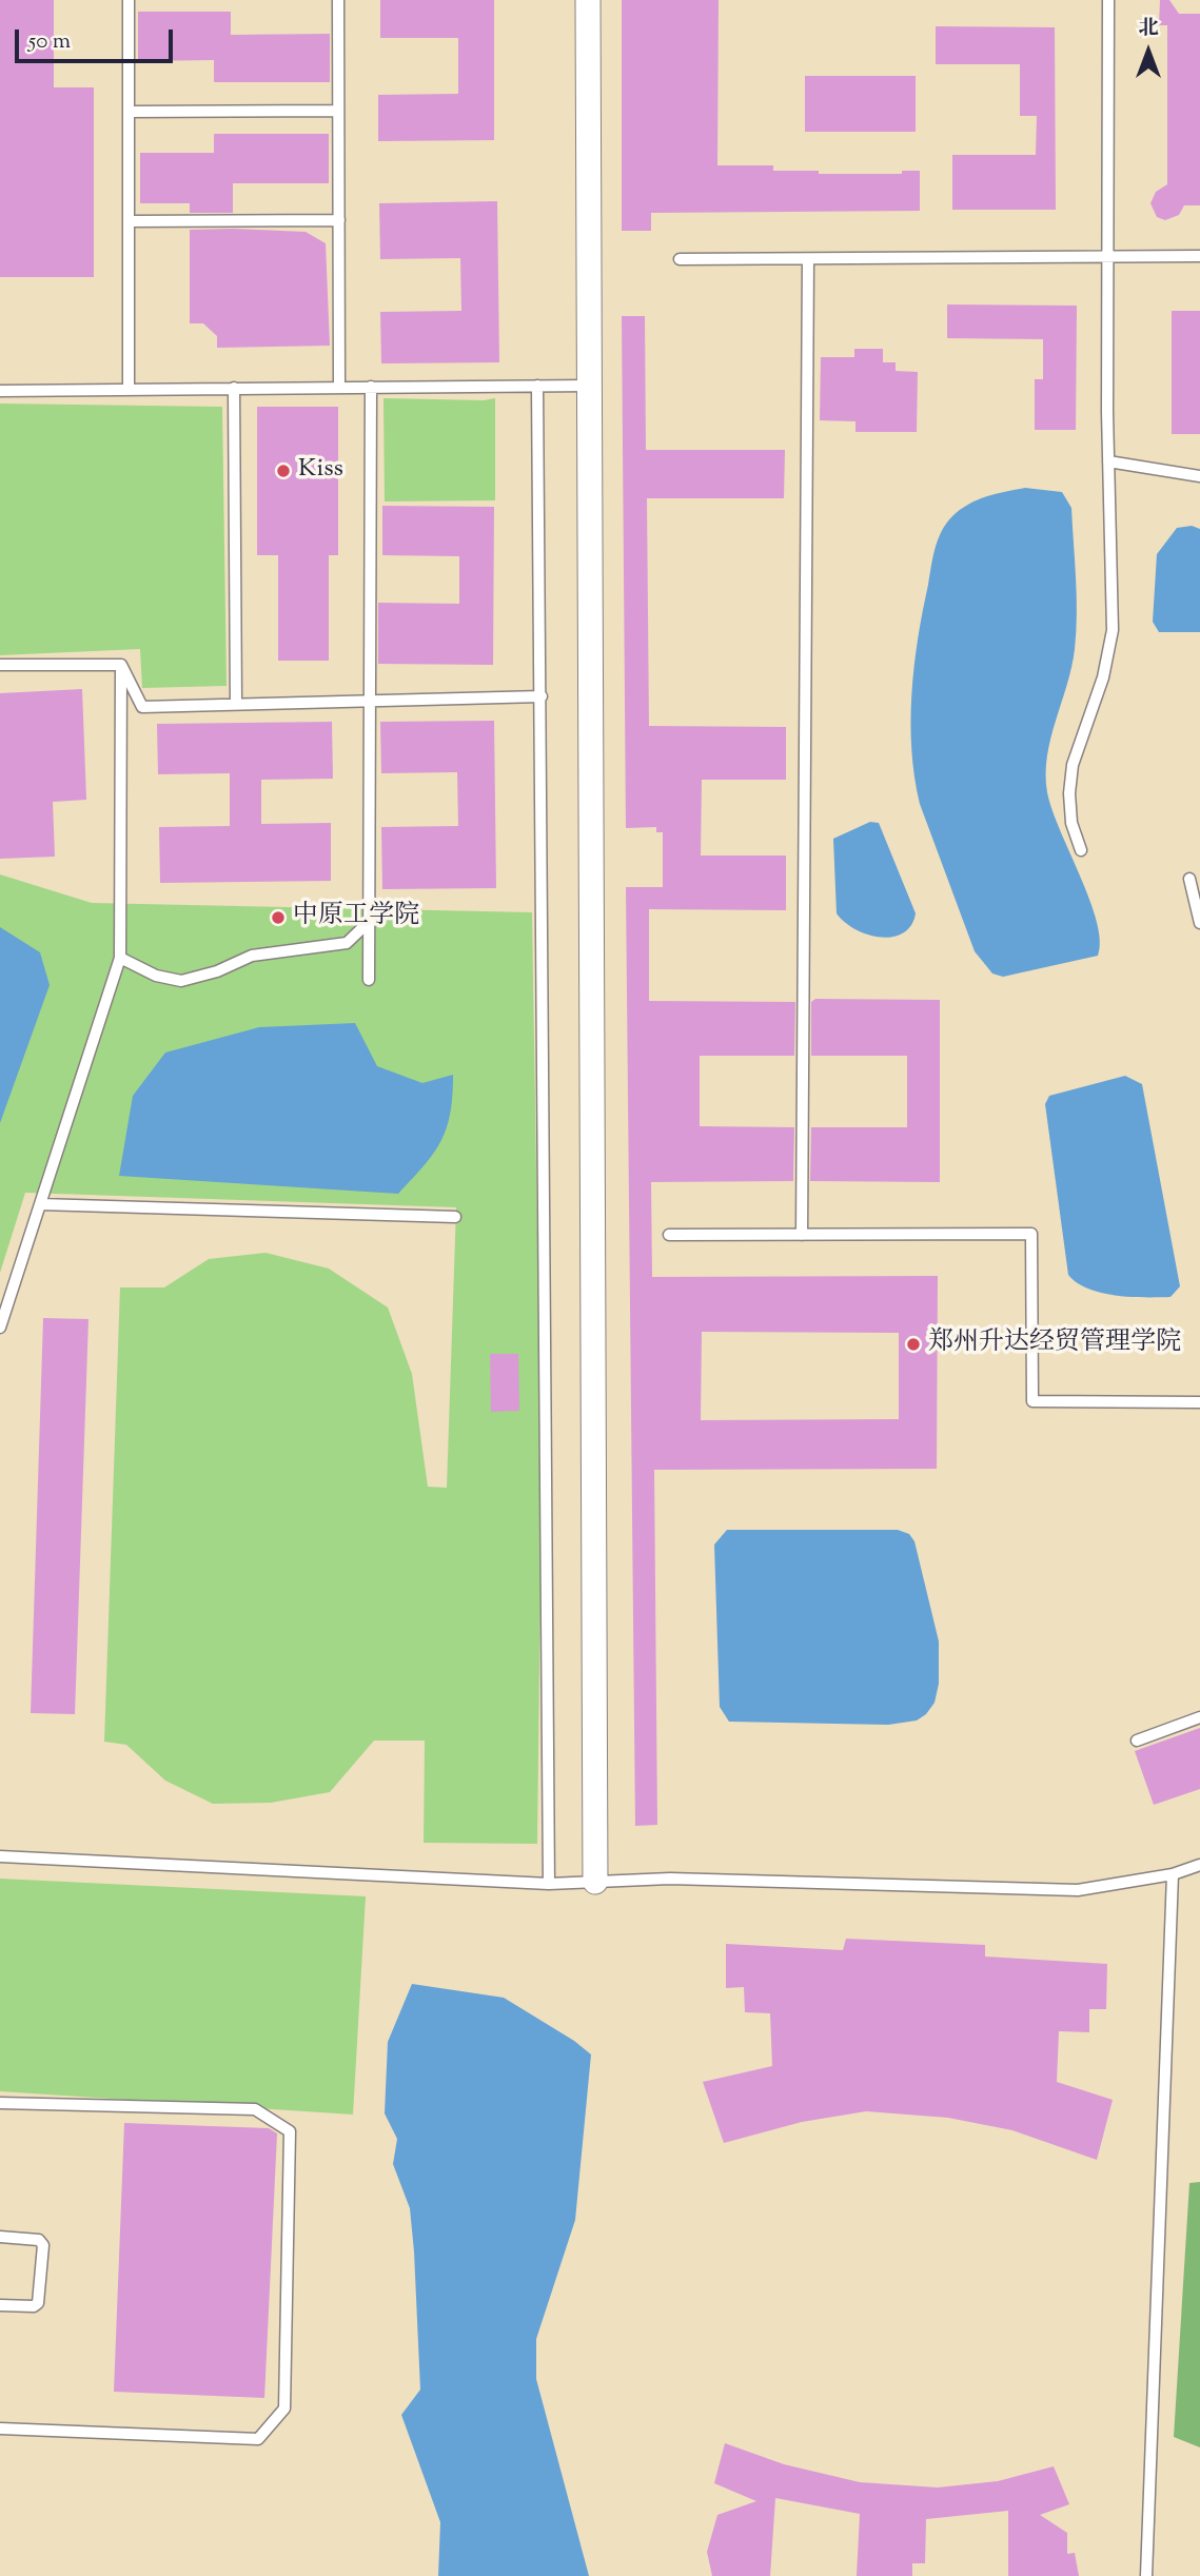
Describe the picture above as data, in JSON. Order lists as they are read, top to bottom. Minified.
{"places":["Kiss","中原工学院","郑州升达经贸管理学院"],"scale_bar":"50 m","north":"top"}
